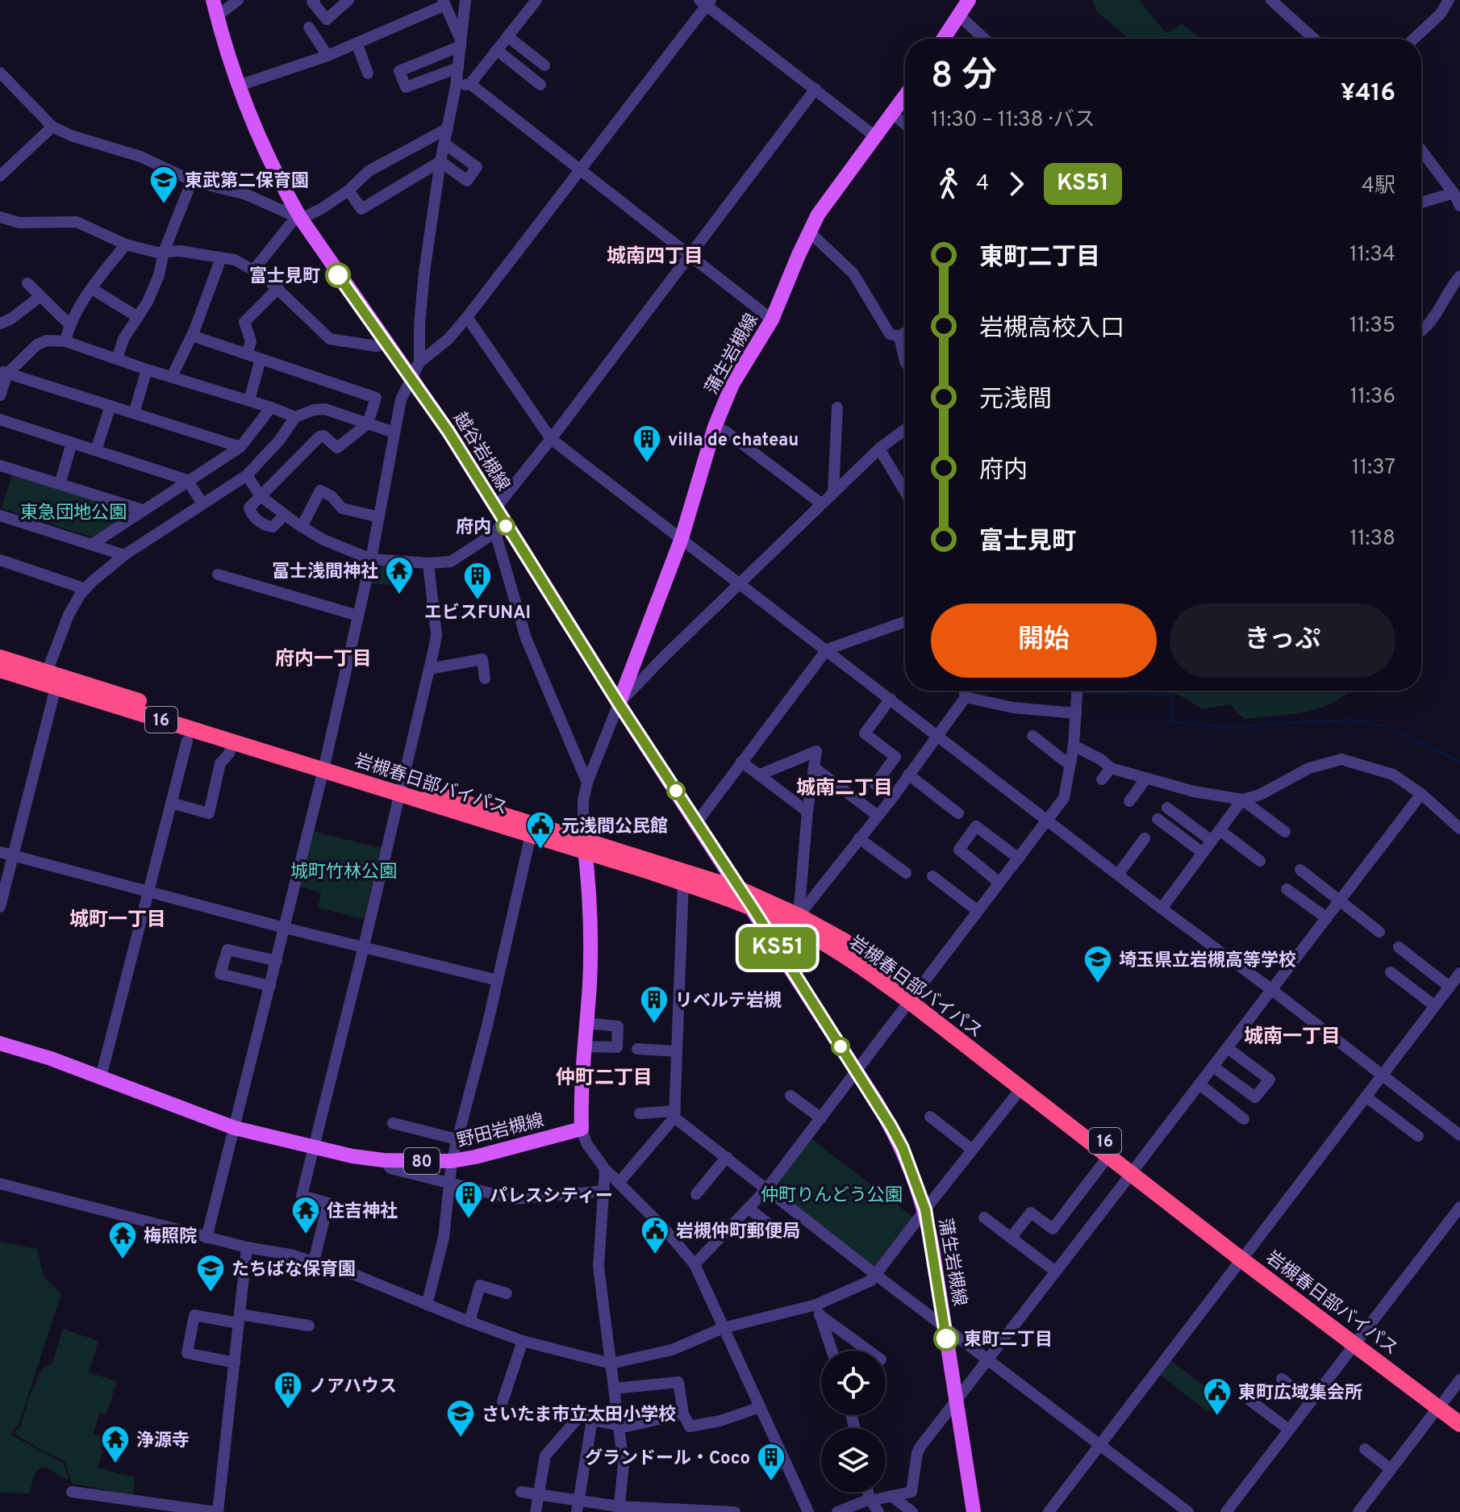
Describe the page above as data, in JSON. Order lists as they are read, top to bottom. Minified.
{"streets":{"highway":["16","岩槻春日部バイパス"],"main road":["蒲生岩槻線","越谷岩槻線","野田岩槻線","80"]},"crossings":[["蒲生岩槻線","越谷岩槻線"],["蒲生岩槻線","岩槻春日部バイパス"],["越谷岩槻線","岩槻春日部バイパス"]],"districts":["城南四丁目","府内一丁目","城南二丁目","城町一丁目","城南一丁目","仲町二丁目"],"parks":["東急団地公園","城町竹林公園","仲町りんどう公園"],"places":{"school or university":["東武第二保育園","埼玉県立岩槻高等学校","たちばな保育園","さいたま市立太田小学校"],"other":["富士見町","府内","東町二丁目"],"building":["villa de chateau","エビスFUNAI","リベルテ岩槻","パレスシティー","ノアハウス","グランドール・Coco"],"temple":["冨士浅間神社","住吉神社","梅照院","浄源寺"],"public building":["元浅間公民館","岩槻仲町郵便局","東町広域集会所"]},"lines":["bus line KS51"],"page":{"on_map":"KS51","heading":["8 分","11:30 – 11:38 · バス","¥416"],"legs":["4","KS51","4駅"],"list":[{"name":"東町二丁目","value":"11:34"},{"name":"岩槻高校入口","value":"11:35"},{"name":"元浅間","value":"11:36"},{"name":"府内","value":"11:37"},{"name":"富士見町","value":"11:38"}],"buttons":["開始","きっぷ"]}}
